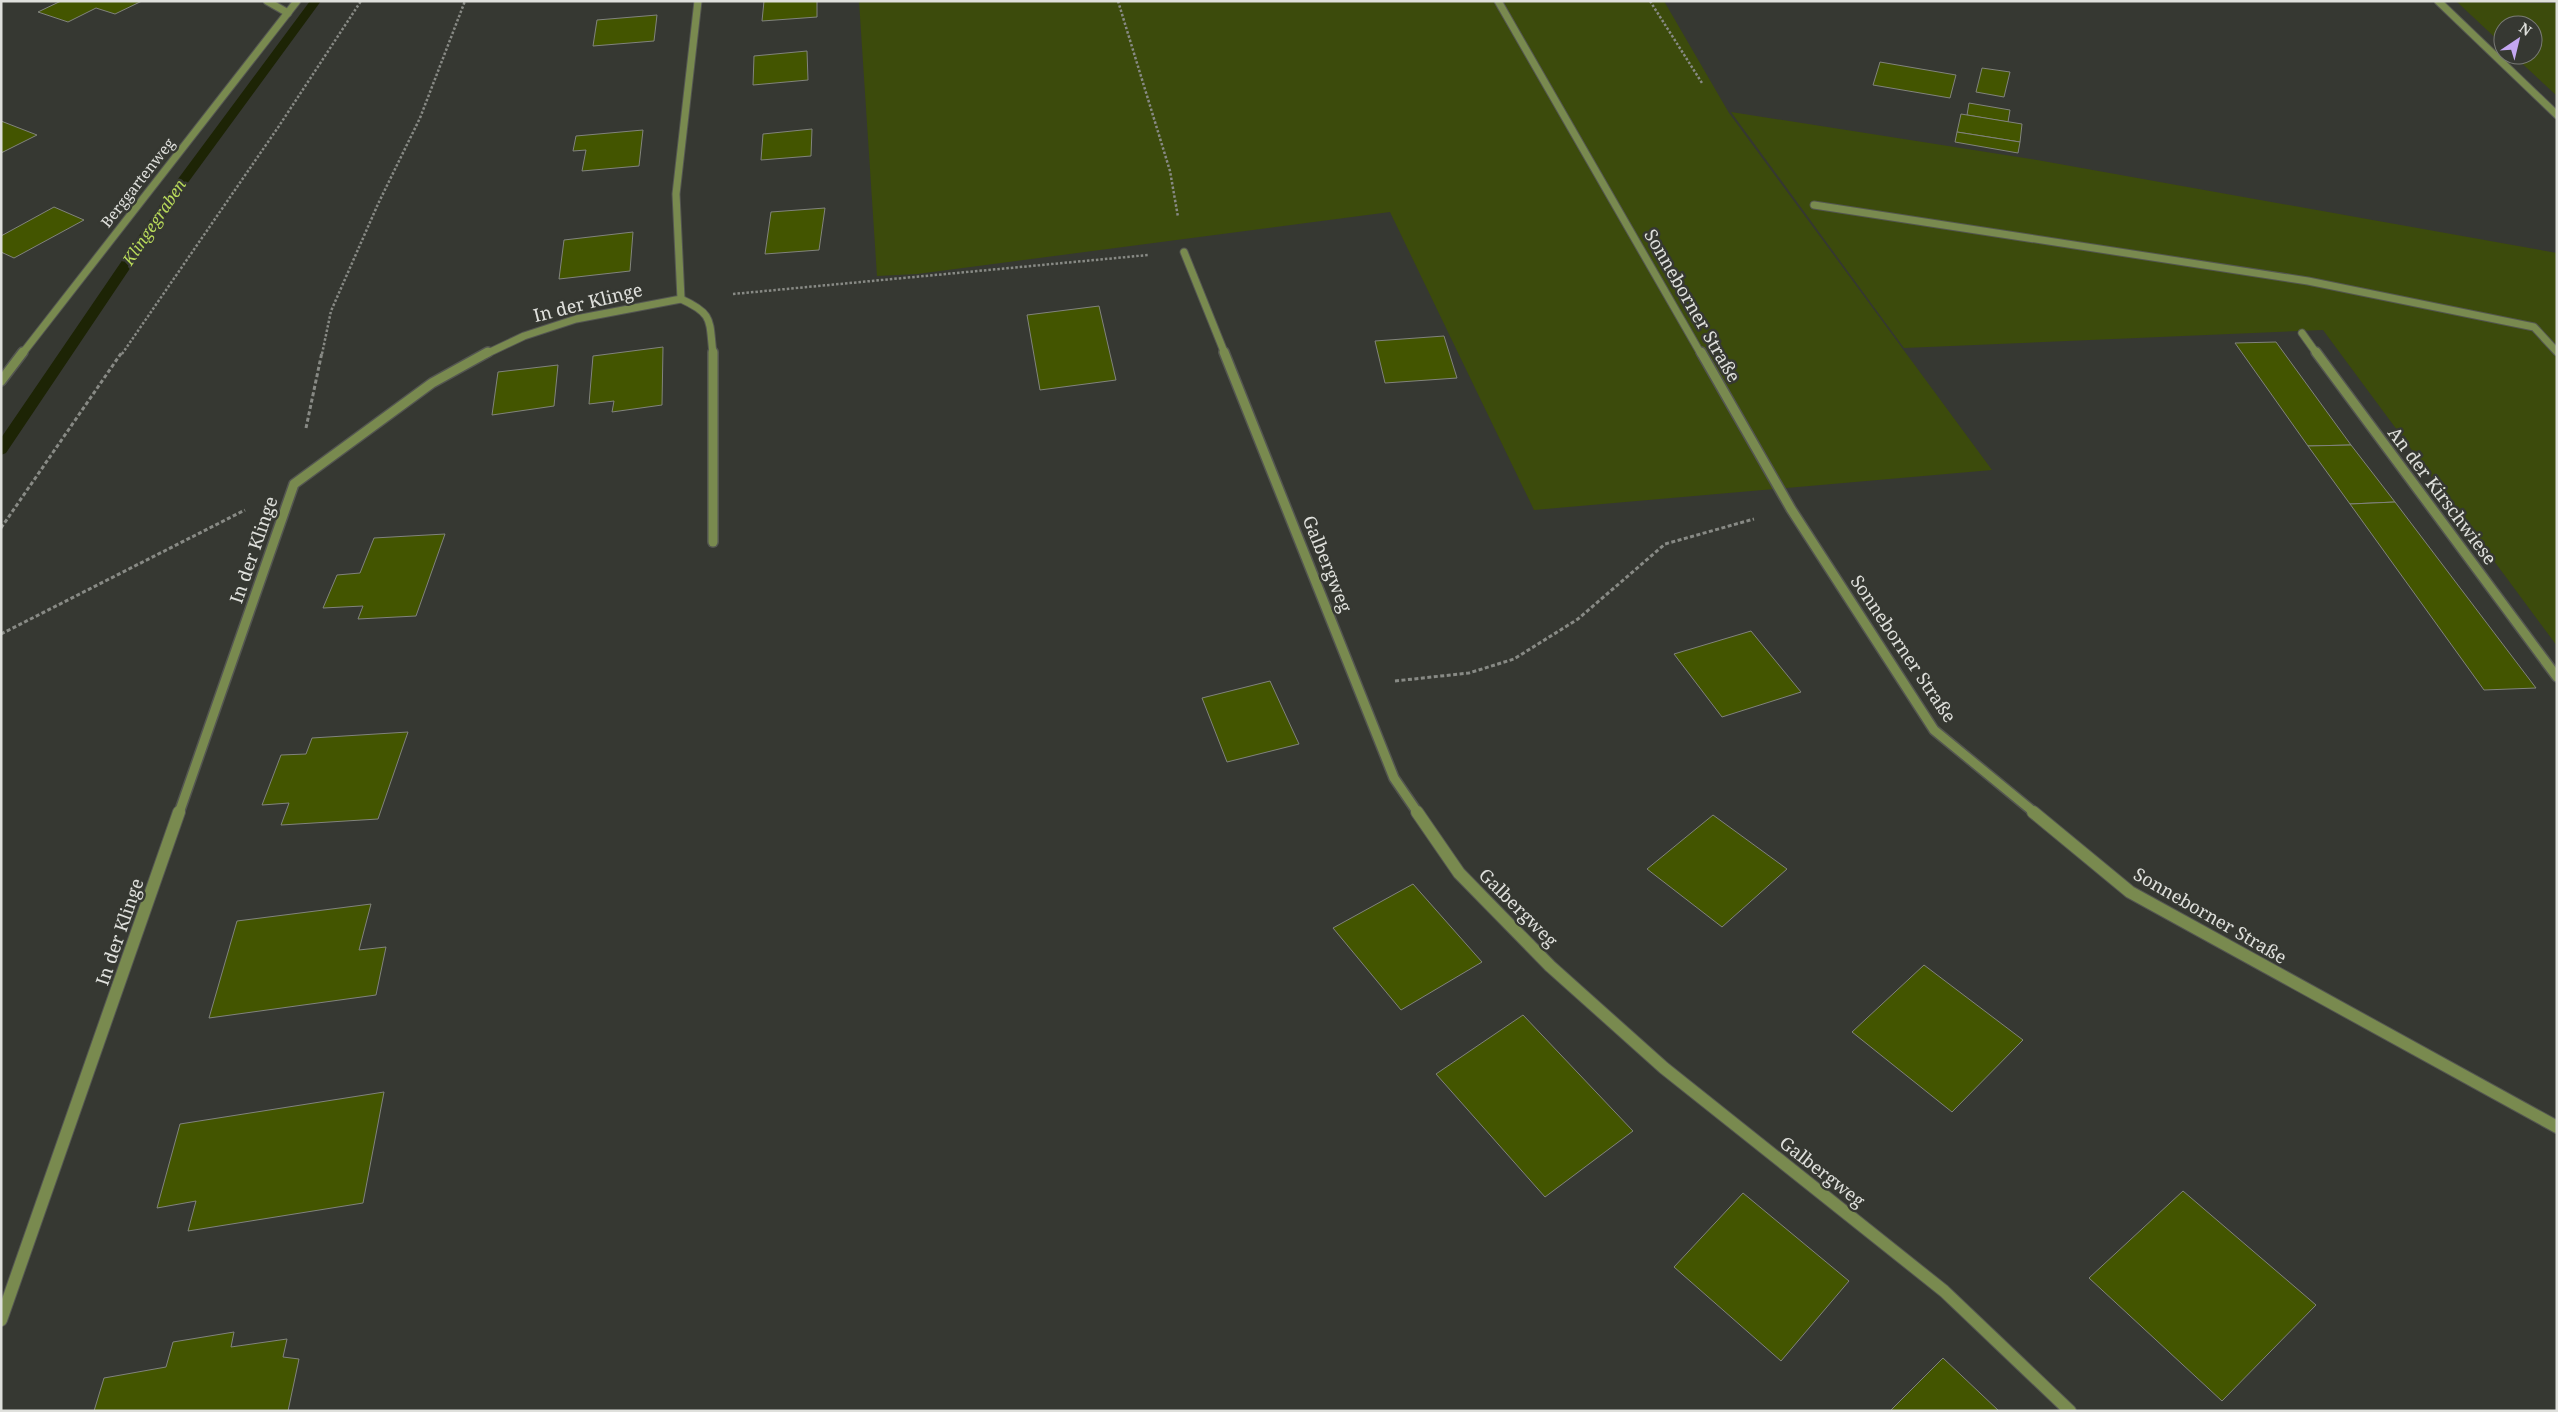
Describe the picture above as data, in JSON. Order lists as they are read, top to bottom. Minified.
{"streets":{"street":["Berggartenweg","In der Klinge","Sonneborner Straße","An der Kirschwiese","Galbergweg"]},"water":["Klingegraben"],"north":"top right"}
